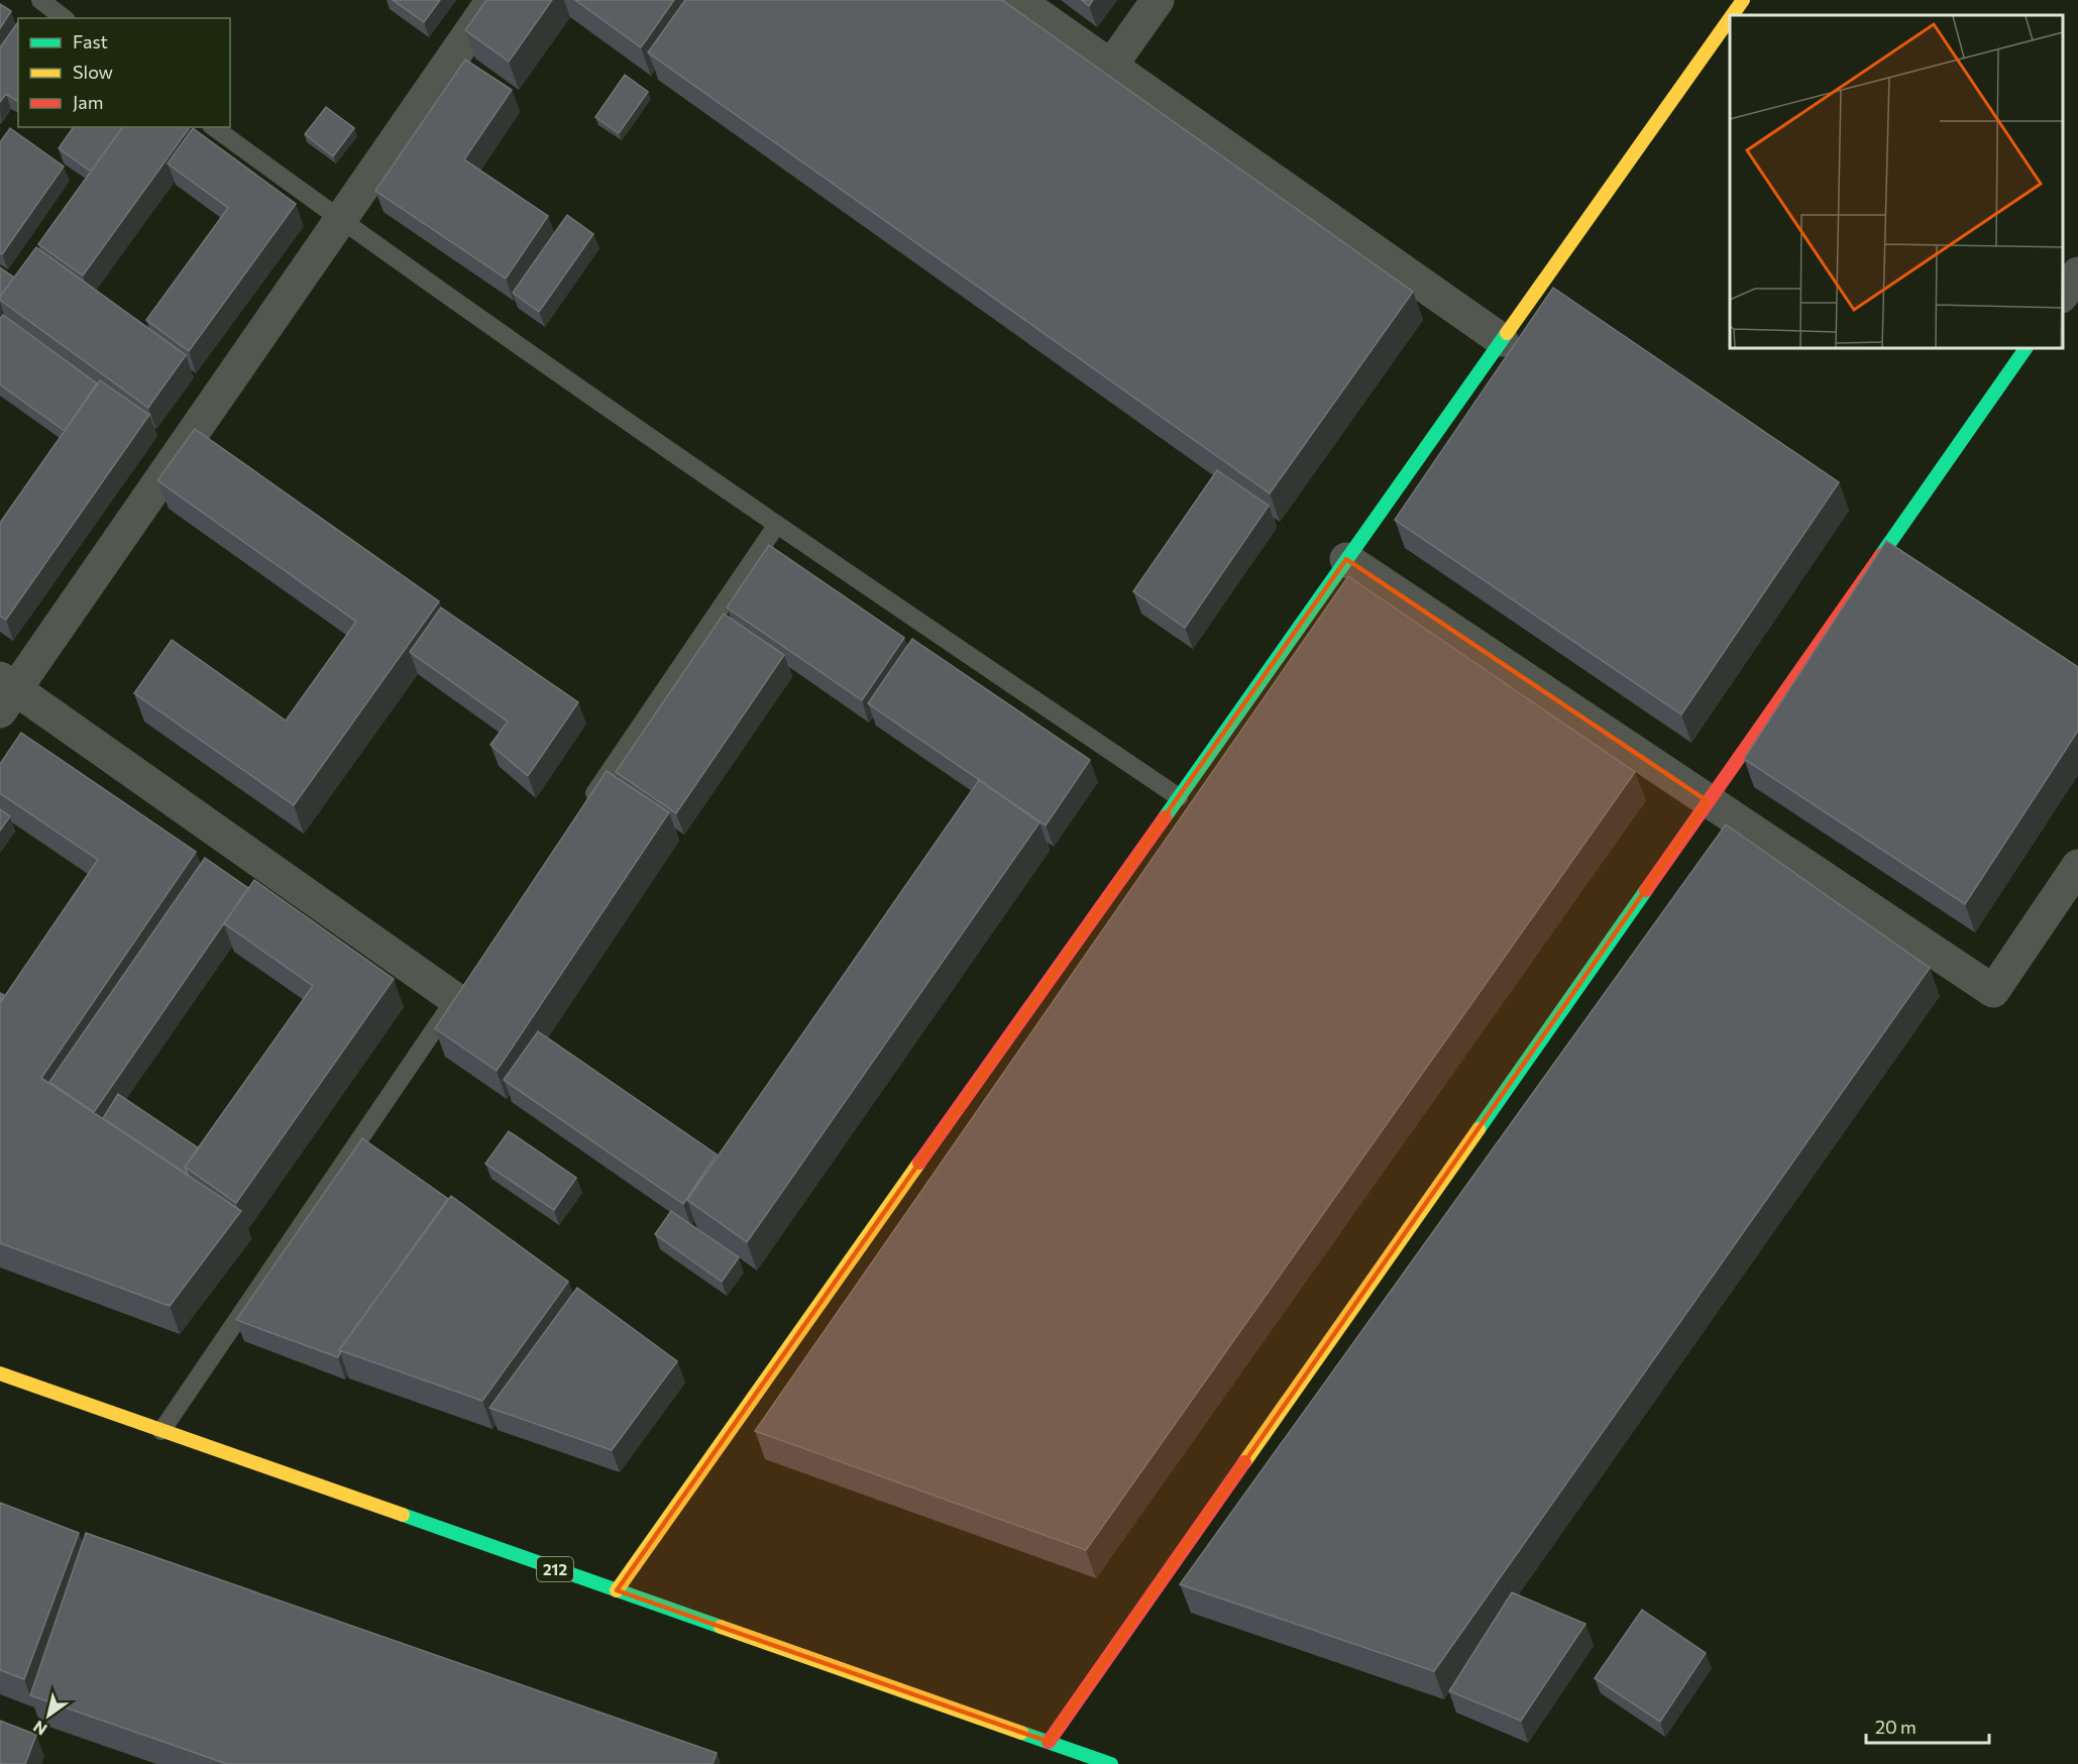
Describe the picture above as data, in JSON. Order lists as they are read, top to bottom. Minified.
{"streets":{"street":["212"]},"legend":["Fast","Slow","Jam"],"scale_bar":"20 m","north":"bottom left"}
